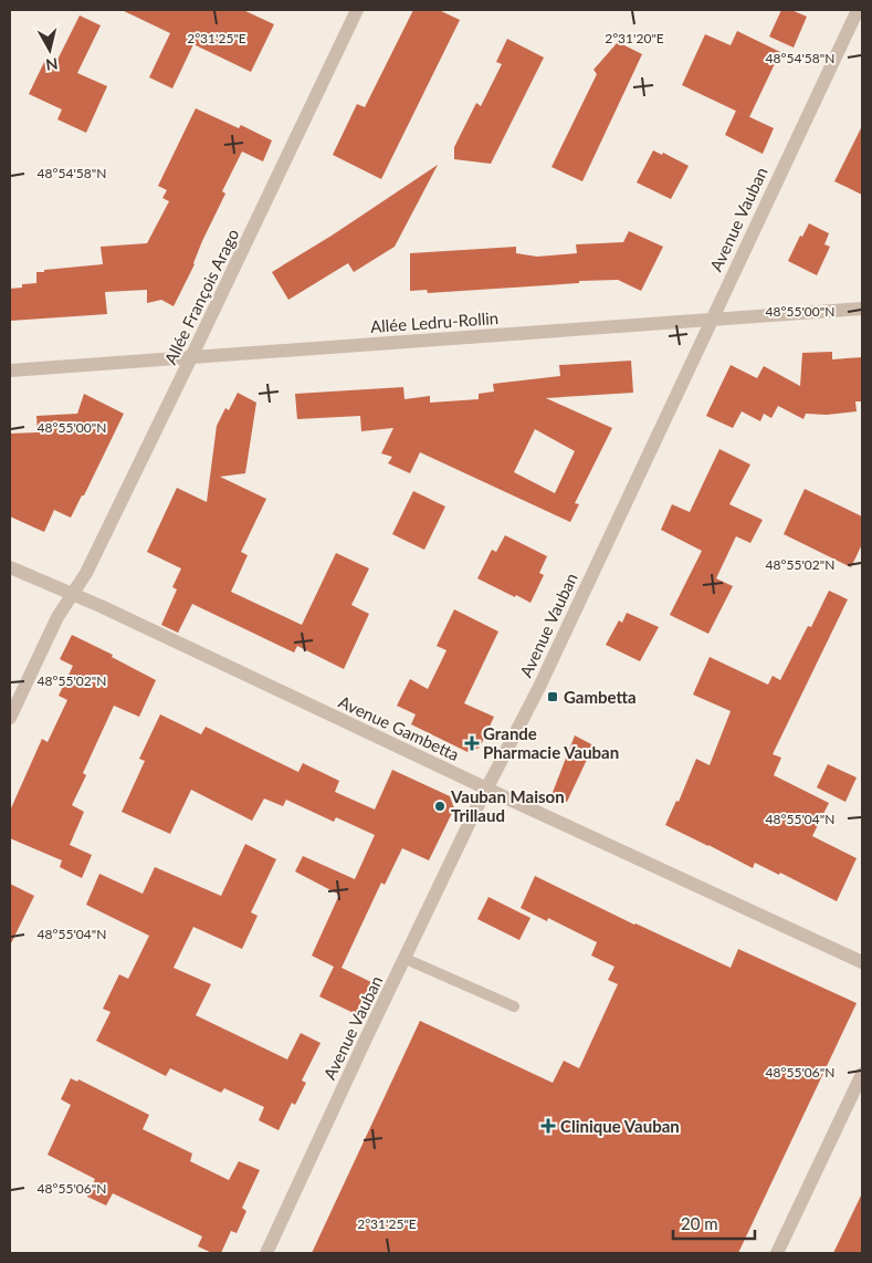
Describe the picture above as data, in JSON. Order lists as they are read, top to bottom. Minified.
{"streets":{"street":["Avenue Vauban","Allée François Arago","Allée Ledru-Rollin","Avenue Gambetta"]},"crossings":[["Avenue Vauban","Allée Ledru-Rollin"],["Avenue Vauban","Avenue Gambetta"],["Allée François Arago","Allée Ledru-Rollin"],["Allée François Arago","Avenue Gambetta"]],"places":{"transit":["Gambetta"],"health":["Grande Pharmacie Vauban","Clinique Vauban"],"other":["Vauban Maison Trillaud"]},"scale_bar":"20 m","north":"bottom","coordinates":["2°31'25\"E","2°31'20\"E","48°54'58\"N","48°55'00\"N","48°55'02\"N","48°55'04\"N","48°55'06\"N"]}
